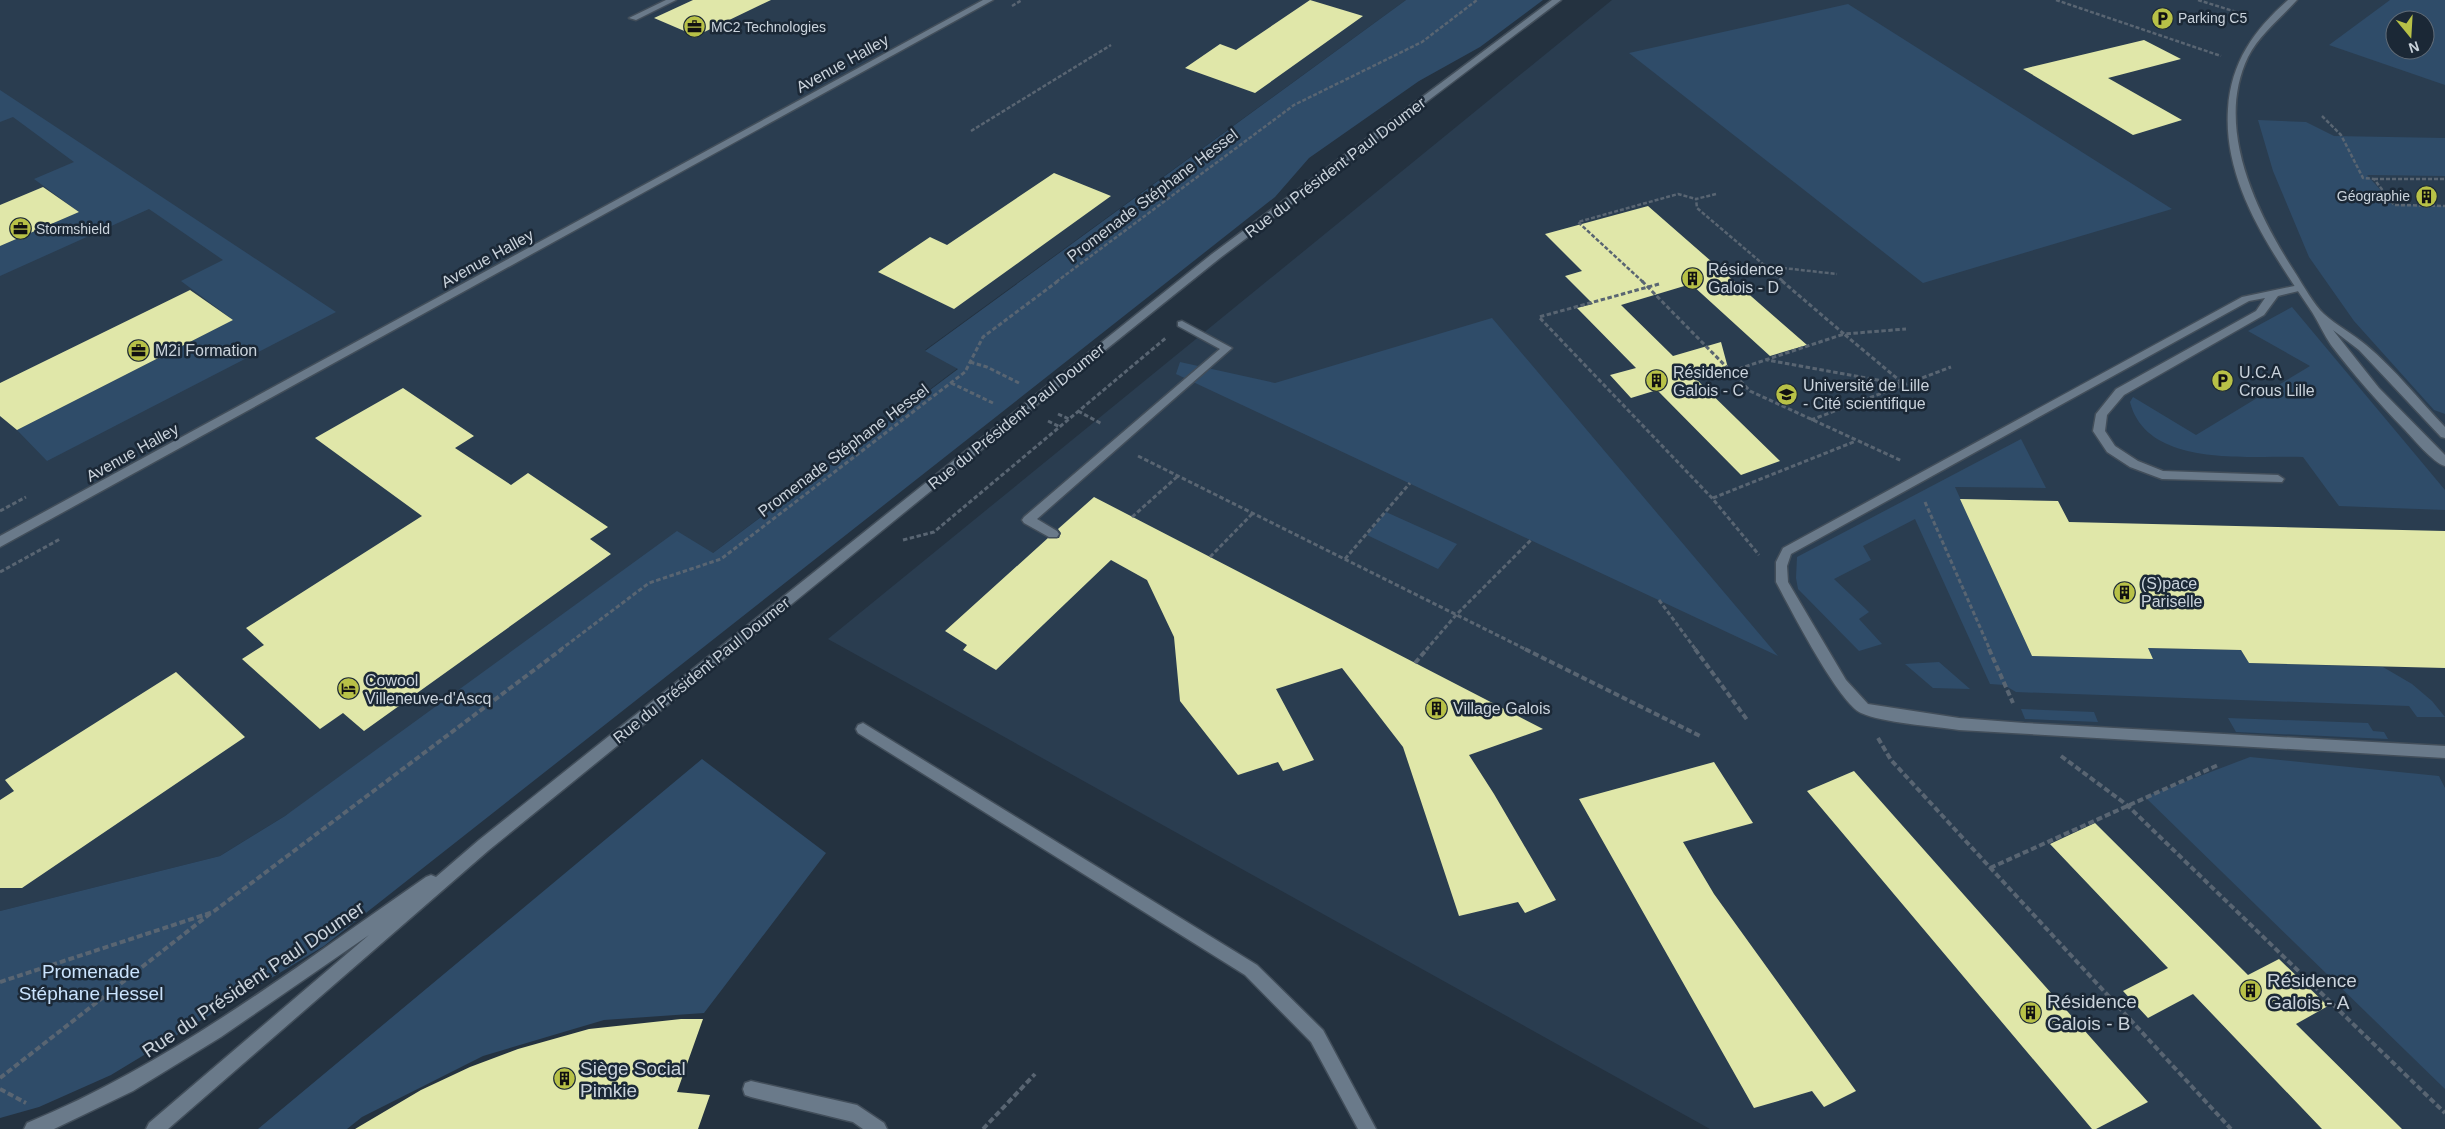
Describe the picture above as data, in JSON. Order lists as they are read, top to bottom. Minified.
{"streets":{"street":["Avenue Halley","Rue du Président Paul Doumer"],"path":["Promenade Stéphane Hessel"]},"parks":["Promenade Stéphane Hessel"],"places":{"parking":["Parking C5","U.C.A Crous Lille"],"office":["MC2 Technologies","Stormshield","M2i Formation"],"building":["Géographie","Résidence Galois - D","Résidence Galois - C","(S)pace Pariselle","Village Galois","Résidence Galois - A","Résidence Galois - B","Siège Social Pimkie"],"school or university":["Université de Lille ‐ Cité scientifique"],"hotel":["Cowool Villeneuve-d'Ascq"]},"north":"bottom"}
